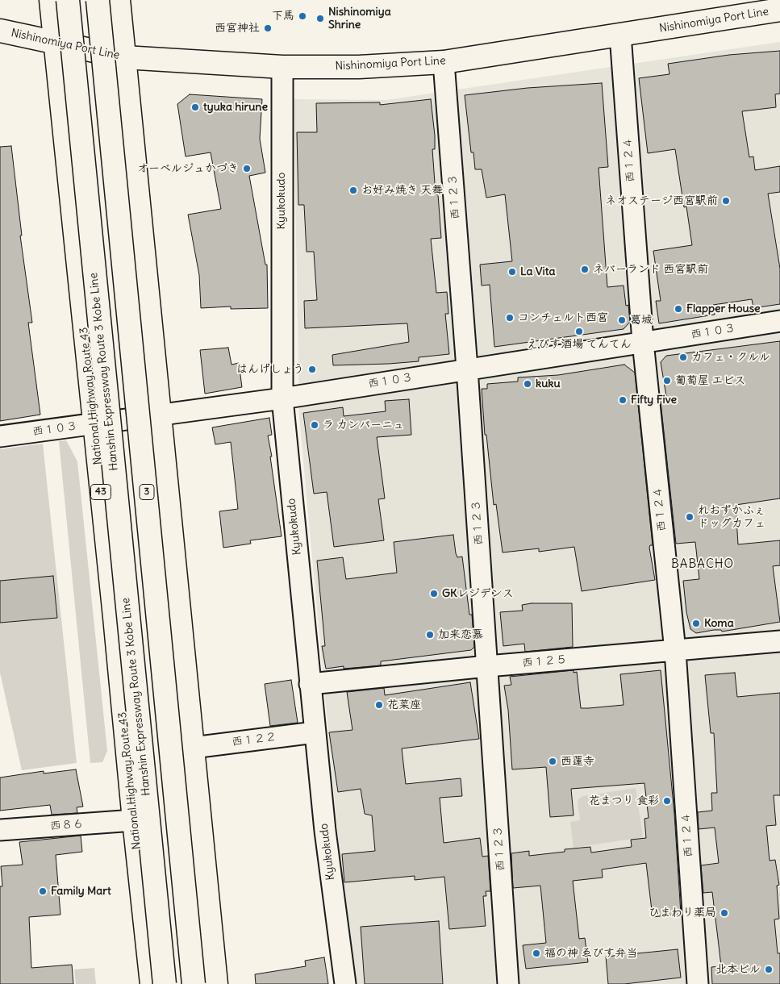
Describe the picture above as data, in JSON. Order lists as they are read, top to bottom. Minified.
{"streets":{"main road":["Nishinomiya Port Line","Hanshin Expressway Route 3 Kobe Line","National Highway Route 43","43","3"],"street":["西１２４","西１２３","Kyukokudo","西１０３","西１２５","西１２２","西８６"]},"crossings":[["Nishinomiya Port Line","西１２４"],["Nishinomiya Port Line","西１２３"],["Nishinomiya Port Line","Kyukokudo"],["Nishinomiya Port Line","National Highway Route 43"],["西１２４","西１０３"],["西１２４","西１２５"],["西１２３","西１０３"],["西１２３","西１２５"],["Kyukokudo","西１０３"],["Kyukokudo","西１２５"],["Kyukokudo","西１２２"],["西１０３","National Highway Route 43"],["National Highway Route 43","西８６"]],"districts":["BABACHO"],"places":["下馬","Nishinomiya Shrine","西宮神社","tyuka hirune","オーベルジュかづき","お好み焼き 天舞","ネオステージ西宮駅前","ネバーランド 西宮駅前","La Vita","Flapper House","コンチェルト西宮","葛城","えびす酒場 てんてん","カフェ・クルル","はんげしょう","葡萄屋 エビス","kuku","Fifty Five","ラ カンパーニュ","れおずかふぇ ドッグカフェ","GKレジデンス","Koma","加来恋慕","花菜座","西蓮寺","花まつり 食彩","Family Mart","ひまわり薬局","福の神 ゑびす弁当","北本ビル"]}
